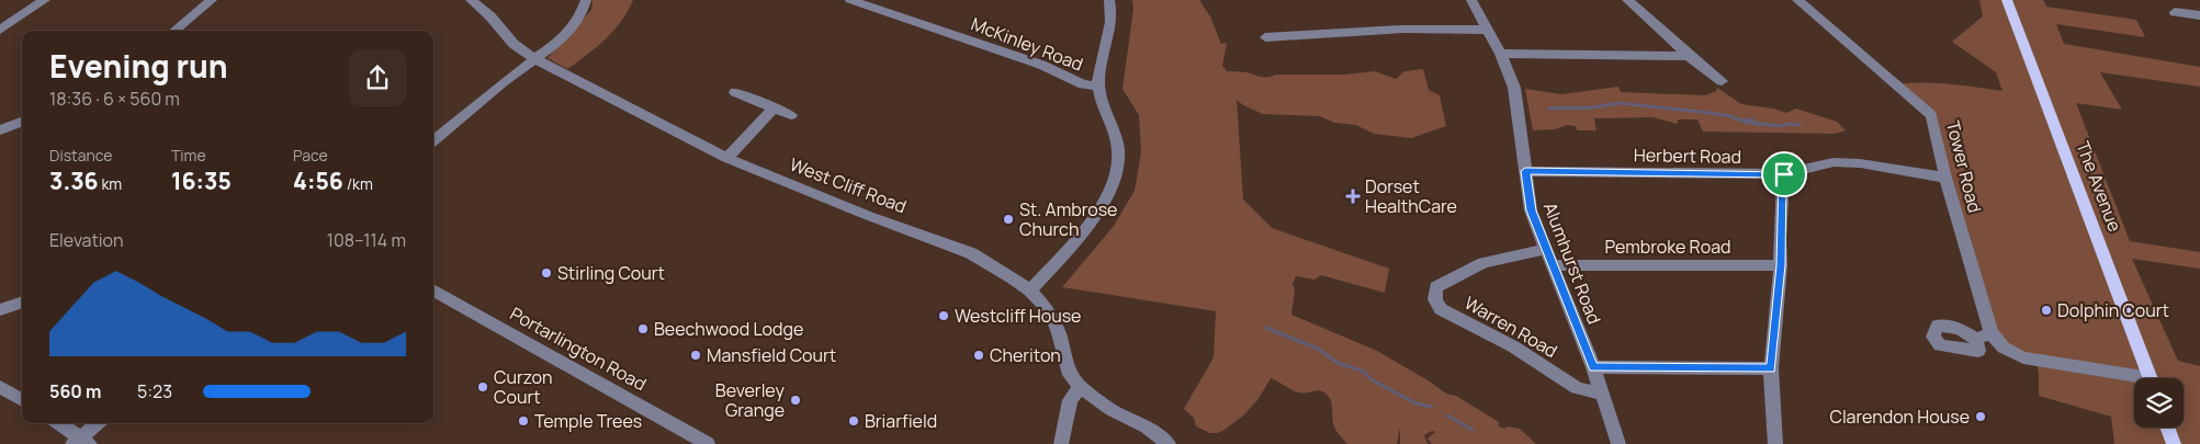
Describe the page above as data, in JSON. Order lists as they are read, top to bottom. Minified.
{"streets":{"main road":["The Avenue"],"street":["McKinley Road","Herbert Road","Tower Road","West Cliff Road","Pembroke Road","Alumhurst Road","Warren Road","Portarlington Road"]},"crossings":[["Herbert Road","Tower Road"],["Herbert Road","Alumhurst Road"],["Pembroke Road","Alumhurst Road"],["Alumhurst Road","Warren Road"]],"places":{"health":["Dorset HealthCare"],"other":["St. Ambrose Church","Stirling Court","Dolphin Court","Westcliff House","Beechwood Lodge","Mansfield Court","Cheriton","Curzon Court","Beverley Grange","Clarendon House","Temple Trees","Briarfield"]},"page":{"heading":["Evening run","18:36 · 6 × 560 m"],"stats":[["Distance","3.36 km"],["Time","16:35"],["Pace","4:56 /km"]],"chart":["Elevation","108–114 m"],"list":[{"name":"560 m","note":"5:23"}]}}
